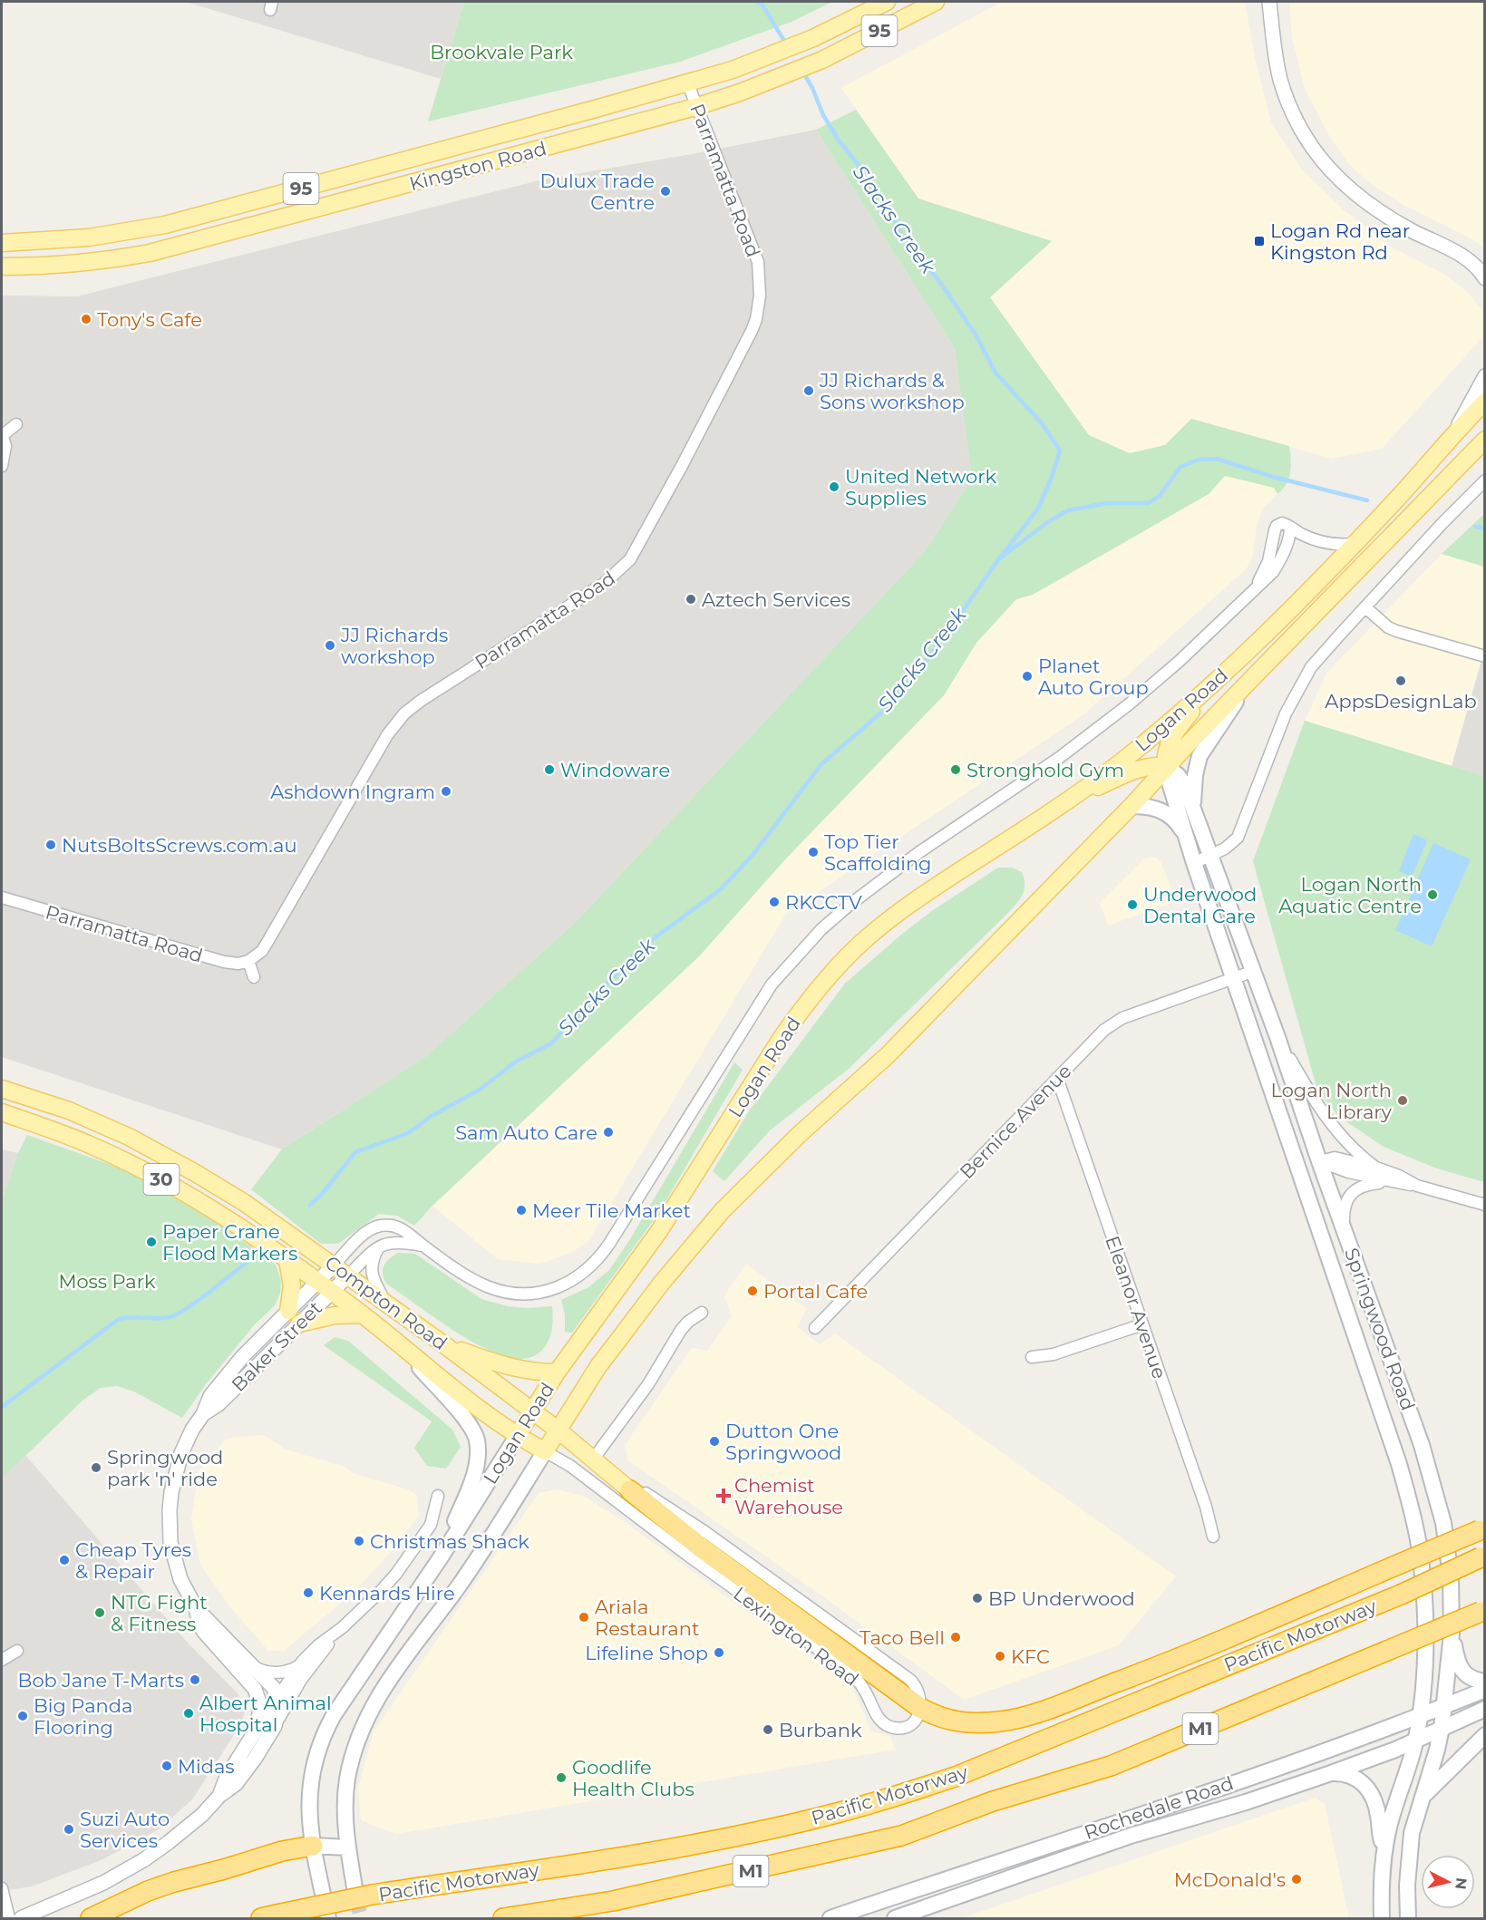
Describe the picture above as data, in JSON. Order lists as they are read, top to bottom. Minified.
{"streets":{"highway":["Pacific Motorway","M1"],"main road":["95","Kingston Road","Logan Road","30","Compton Road","Springwood Road","Rochedale Road"],"street":["Parramatta Road","Bernice Avenue","Eleanor Avenue","Baker Street","Lexington Road"]},"crossings":[["Kingston Road","Parramatta Road"],["Logan Road","Compton Road"],["Logan Road","Springwood Road"],["Logan Road","Baker Street"],["Logan Road","Pacific Motorway"],["Logan Road","Lexington Road"],["Bernice Avenue","Eleanor Avenue"],["Bernice Avenue","Springwood Road"],["Compton Road","Baker Street"],["Compton Road","Lexington Road"],["Springwood Road","Rochedale Road"]],"water":["Slacks Creek"],"parks":["Brookvale Park","Moss Park"],"places":{"other":["Dulux Trade Centre","Tony's Cafe","JJ Richards & Sons workshop","United Network Supplies","Aztech Services","JJ Richards workshop","Planet Auto Group","AppsDesignLab","Windoware","Stronghold Gym","Ashdown Ingram","NutsBoltsScrews.com.au","Top Tier Scaffolding","Logan North Aquatic Centre","RKCCTV","Underwood Dental Care","Logan North Library","Sam Auto Care","Meer Tile Market","Paper Crane Flood Markers","Portal Cafe","Dutton One Springwood","Springwood park 'n' ride","Christmas Shack","Cheap Tyres & Repair","Kennards Hire","BP Underwood","NTG Fight & Fitness","Ariala Restaurant","Taco Bell","Lifeline Shop","KFC","Bob Jane T-Marts","Albert Animal Hospital","Big Panda Flooring","Burbank","Midas","Goodlife Health Clubs","Suzi Auto Services","McDonald's"],"transit":["Logan Rd near Kingston Rd"],"health":["Chemist Warehouse"]},"north":"right"}
